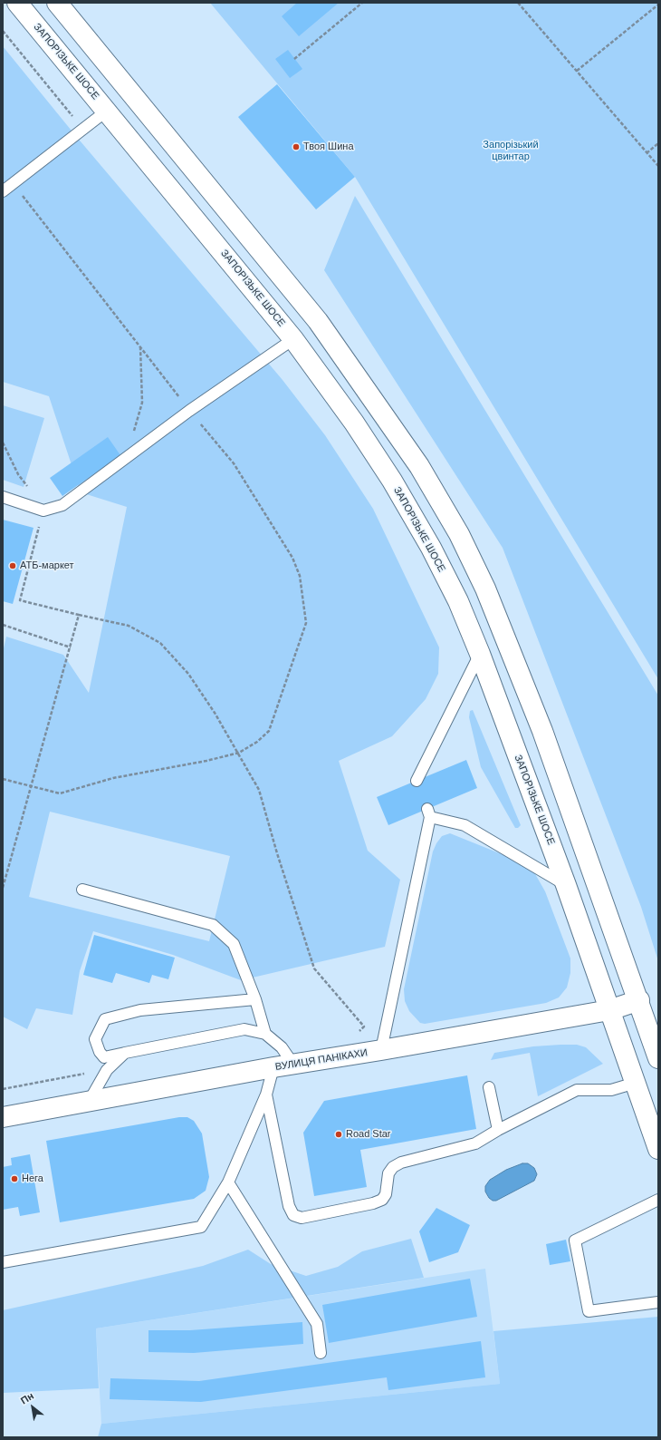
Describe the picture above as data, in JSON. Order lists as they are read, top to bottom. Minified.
{"streets":{"main road":["ЗАПОРІЗЬКЕ ШОСЕ","ВУЛИЦЯ ПАНІКАХИ"]},"crossings":[["ЗАПОРІЗЬКЕ ШОСЕ","ВУЛИЦЯ ПАНІКАХИ"]],"parks":["Запорізький цвинтар"],"places":["Твоя Шина","АТБ-маркет","Road Star","Нега"],"north":"top left"}
